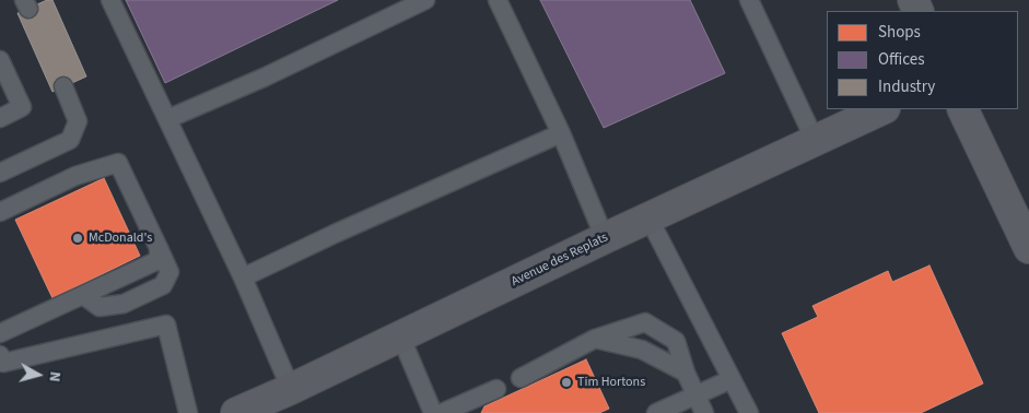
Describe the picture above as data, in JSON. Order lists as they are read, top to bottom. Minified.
{"streets":{"street":["Avenue des Replats"]},"places":["McDonald's","Tim Hortons"],"legend":["Shops","Offices","Industry"],"north":"right"}
